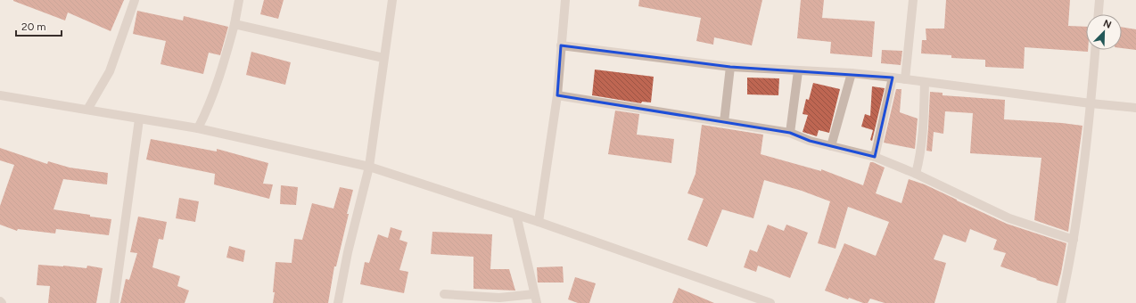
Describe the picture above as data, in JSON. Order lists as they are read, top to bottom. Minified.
{"scale_bar":"20 m","north":"top right"}
